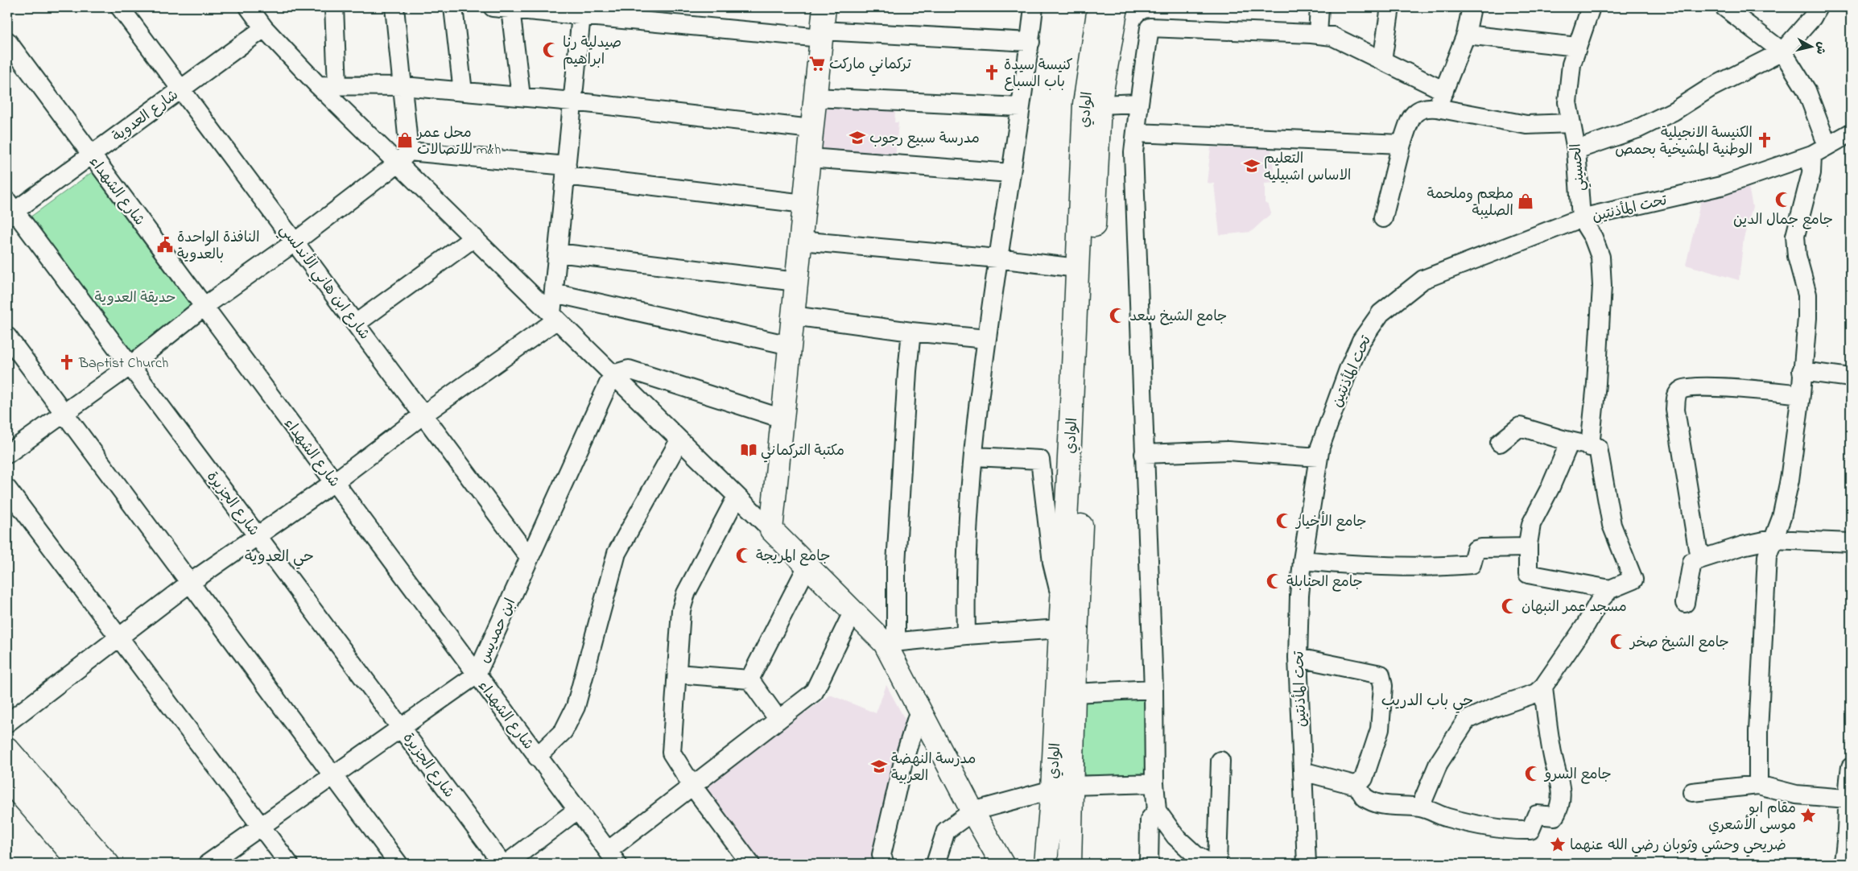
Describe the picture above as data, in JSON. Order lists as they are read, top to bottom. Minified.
{"streets":{"main road":["الوادي"],"street":["شارع العدوية","الحسيني","شارع الشهداء","تحت المأذنتين","شارع ابن هاني الأندلسي","شارع الجزيرة","ابن حمديس"]},"crossings":[["شارع العدوية","شارع الشهداء"],["شارع العدوية","شارع ابن هاني الأندلسي"],["شارع العدوية","شارع الجزيرة"],["الحسيني","تحت المأذنتين"],["شارع الشهداء","ابن حمديس"],["شارع ابن هاني الأندلسي","ابن حمديس"],["شارع الجزيرة","ابن حمديس"]],"districts":["حي العدوية","حي باب الدريب"],"parks":["حديقة العدوية"],"places":{"mosque":["صيدلية رنا ابراهيم","جامع جمال الدين","جامع الشيخ سعد","جامع الأخيار","جامع المريجة","جامع الحنابلة","مسجد عمر النبهان","جامع الشيخ صخر","جامع السرو"],"supermarket":["تركماني ماركت"],"church":["كنيسة سيدة باب السباع","الكنيسة الانجيلية الوطنية المشيخية بحمص","Baptist Church"],"school or university":["مدرسة سبيع رجوب","التعلیم الاساس اشبیلیه","مدرسة النهضة العربية"],"shop":["محل عمر للاتصالات m&h","مطعم وملحمة الصليبة"],"public building":["النافذة الواحدة بالعدوية"],"library":["مكتبة التركماني"],"place":["مقام ابو موسى الأشعري","ضريحي وحشي وثوبان رضي الله عنهما"]},"north":"right"}
